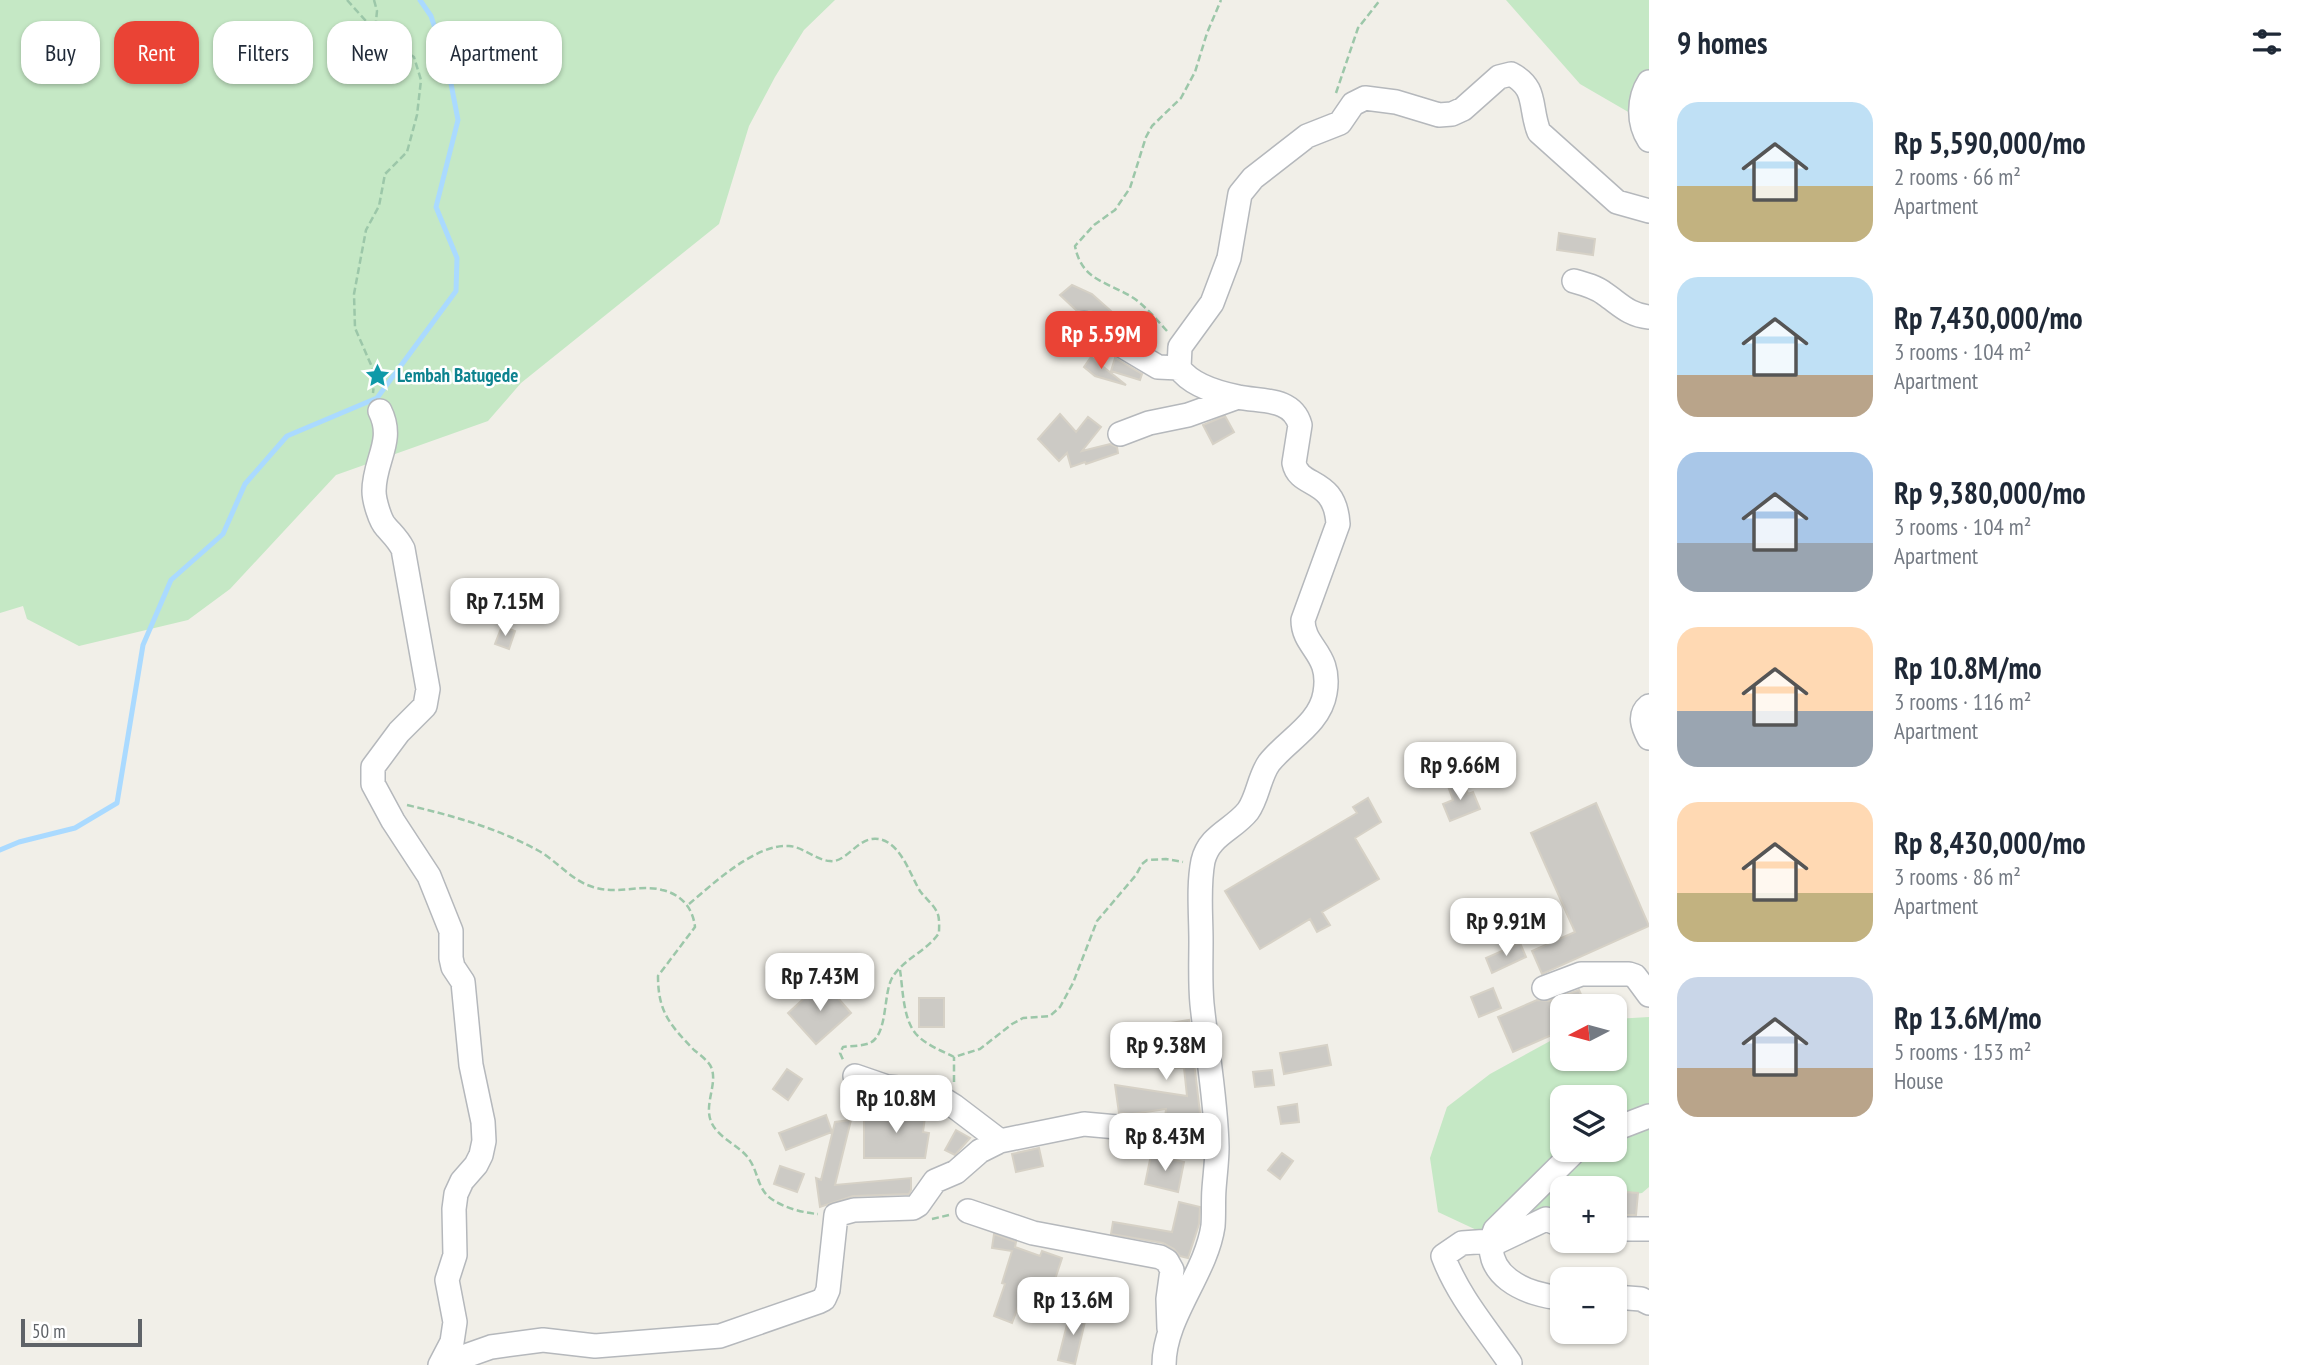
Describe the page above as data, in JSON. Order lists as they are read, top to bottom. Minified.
{"places":{"place":["Lembah Batugede"]},"scale_bar":"50 m","north":"left","page":{"heading":"9 homes","chip":["Buy","Rent","Filters","New","Apartment"],"list":[{"name":"Rp 5,590,000/mo","note":"2 rooms · 66 m² · Apartment"},{"name":"Rp 7,430,000/mo","note":"3 rooms · 104 m² · Apartment"},{"name":"Rp 9,380,000/mo","note":"3 rooms · 104 m² · Apartment"},{"name":"Rp 10.8M/mo","note":"3 rooms · 116 m² · Apartment"},{"name":"Rp 8,430,000/mo","note":"3 rooms · 86 m² · Apartment"},{"name":"Rp 13.6M/mo","note":"5 rooms · 153 m² · House"}],"price":["Rp 5.59M","Rp 7.15M","Rp 9.66M","Rp 9.91M","Rp 7.43M","Rp 9.38M","Rp 10.8M","Rp 8.43M","Rp 13.6M"],"map_buttons":["+","−"],"scale":"50 m"}}
